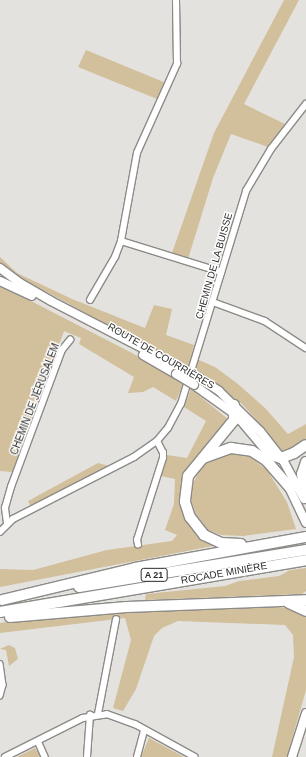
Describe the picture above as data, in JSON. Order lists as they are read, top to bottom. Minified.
{"streets":{"highway":["ROCADE MINIÈRE","A 21"],"main road":["ROUTE DE COURRIÈRES"],"street":["CHEMIN DE LA BUISSE","CHEMIN DE JÉRUSALEM"]},"crossings":[["CHEMIN DE LA BUISSE","CHEMIN DE JÉRUSALEM"]]}
